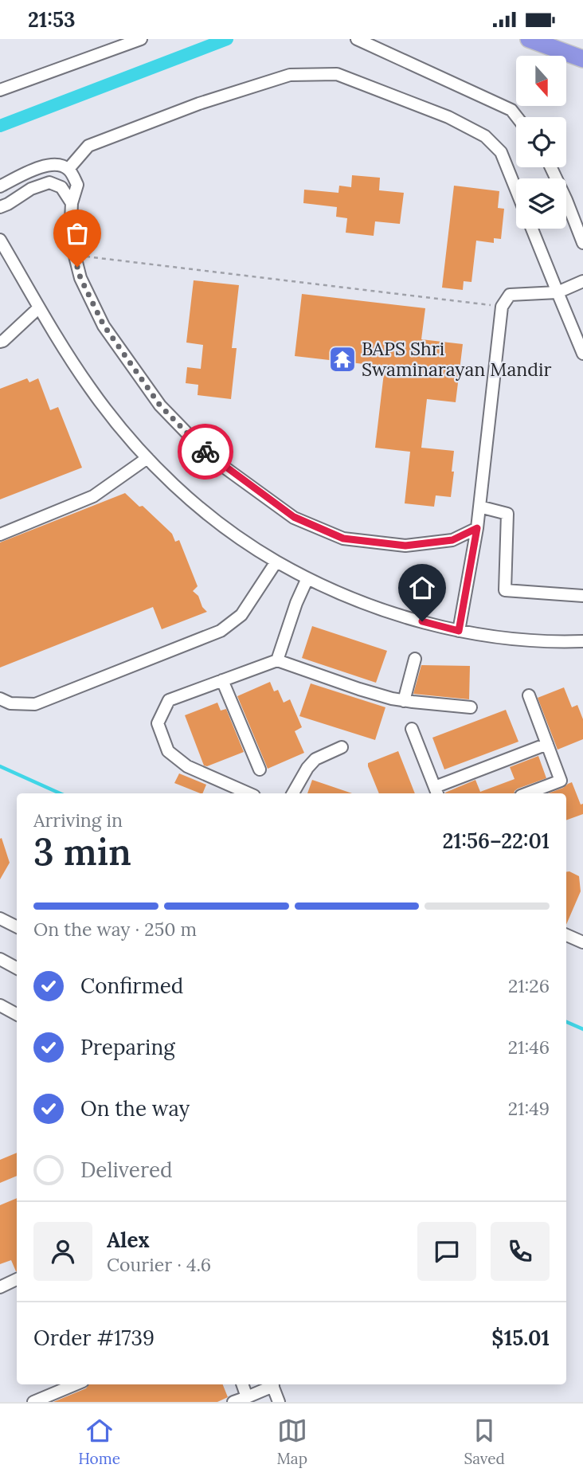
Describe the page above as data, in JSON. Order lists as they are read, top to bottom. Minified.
{"places":{"temple":["BAPS Shri Swaminarayan Mandir"]},"north":"bottom","page":{"status":"21:53","heading":["3 min","Arriving in","21:56–22:01"],"panel":["Alex","Courier · 4.6","Order #1739","$15.01"],"bar":"On the way · 250 m","list":[["Confirmed","21:26"],["Preparing","21:46"],["On the way","21:49"],"Delivered"],"tabs":["Home","Map","Saved"]}}
